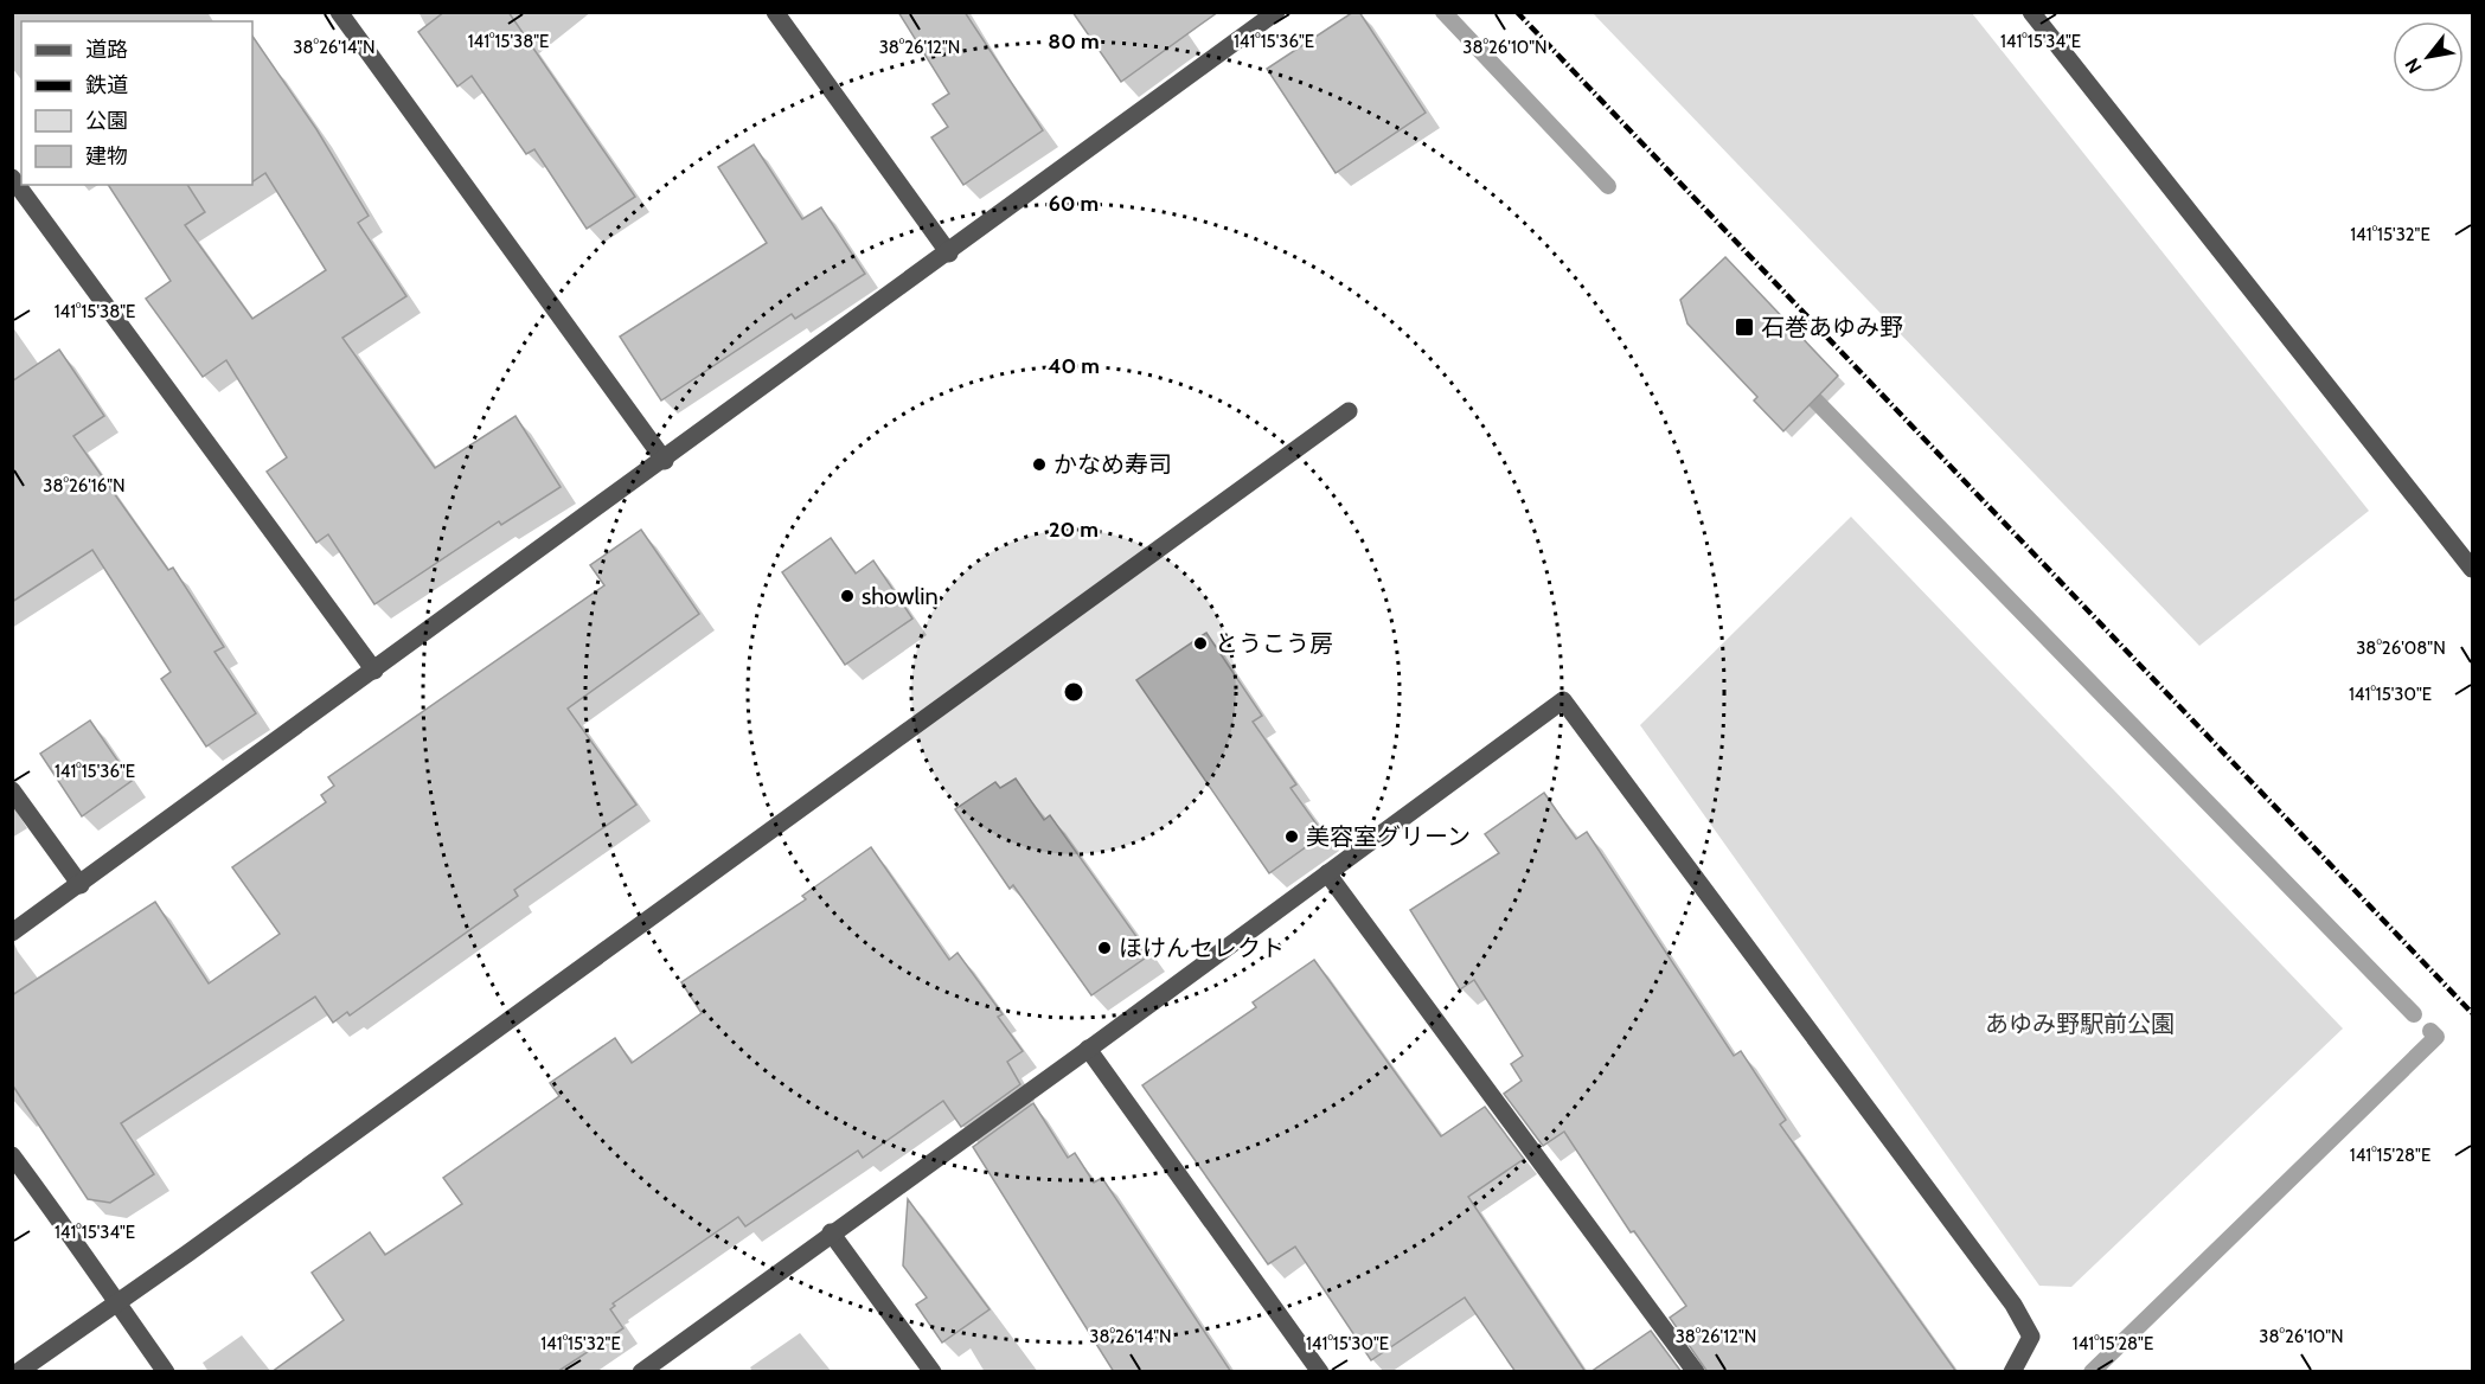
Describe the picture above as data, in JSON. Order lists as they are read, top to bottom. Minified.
{"parks":["あゆみ野駅前公園"],"places":{"transit":["石巻あゆみ野"],"other":["かなめ寿司","showlin","とうこう房","美容室グリーン","ほけんセレクト"]},"legend":["道路","鉄道","公園","建物"],"north":"bottom left","coordinates":["141°15'38\"E","141°15'36\"E","141°15'34\"E","38°26'14\"N","38°26'12\"N","38°26'10\"N","141°15'32\"E","38°26'16\"N","38°26'08\"N","141°15'30\"E","141°15'28\"E"],"rings":["80 m","60 m","40 m","20 m"]}
